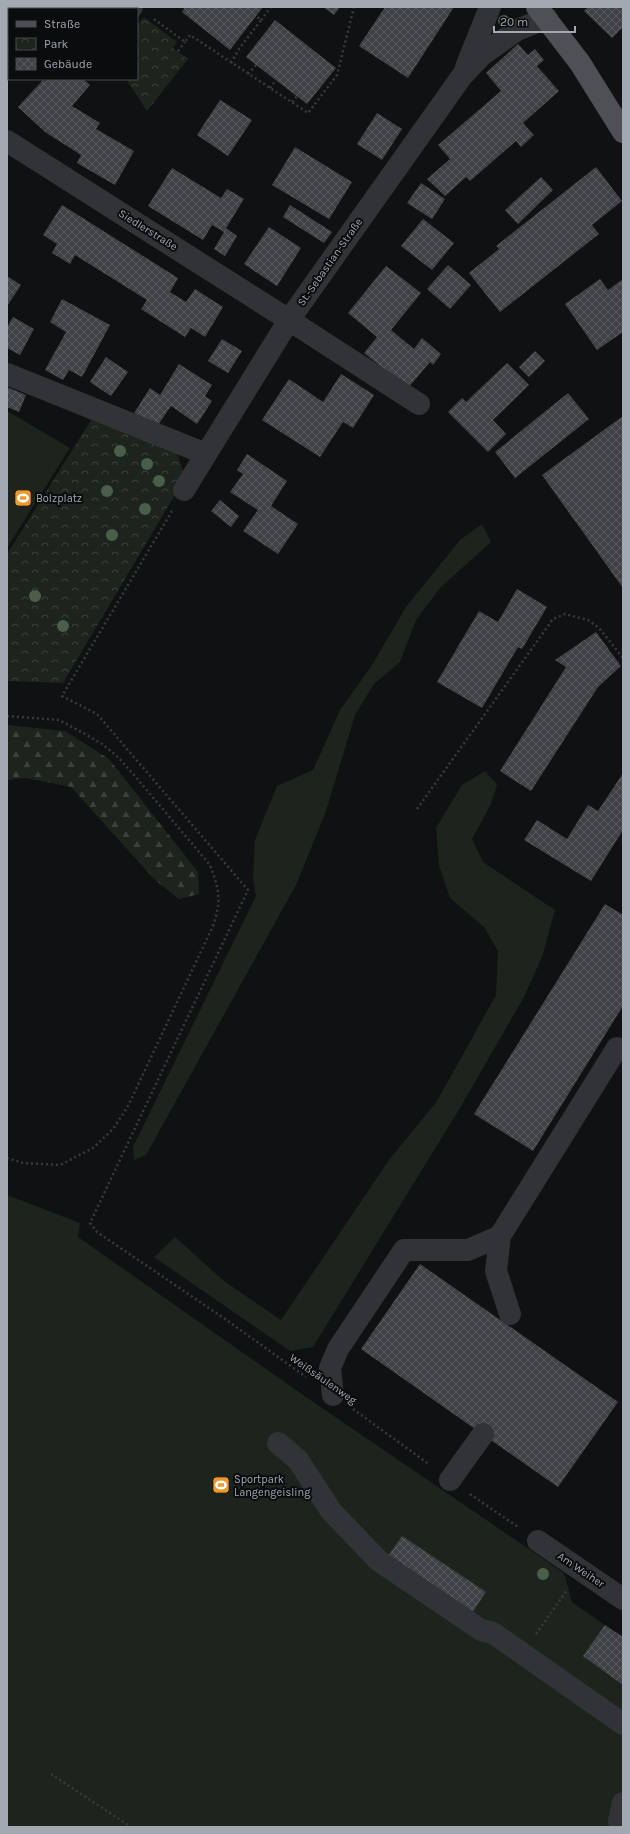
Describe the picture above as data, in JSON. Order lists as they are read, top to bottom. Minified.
{"streets":{"street":["Siedlerstraße","St.-Sebastian-Straße","Am Weiher"],"path":["Weißsäulenweg"]},"crossings":[["Siedlerstraße","St.-Sebastian-Straße"],["St.-Sebastian-Straße","Weißsäulenweg"],["Weißsäulenweg","Am Weiher"]],"places":{"sports":["Bolzplatz","Sportpark Langengeisling"]},"legend":["Straße","Park","Gebäude"],"scale_bar":"20 m"}
